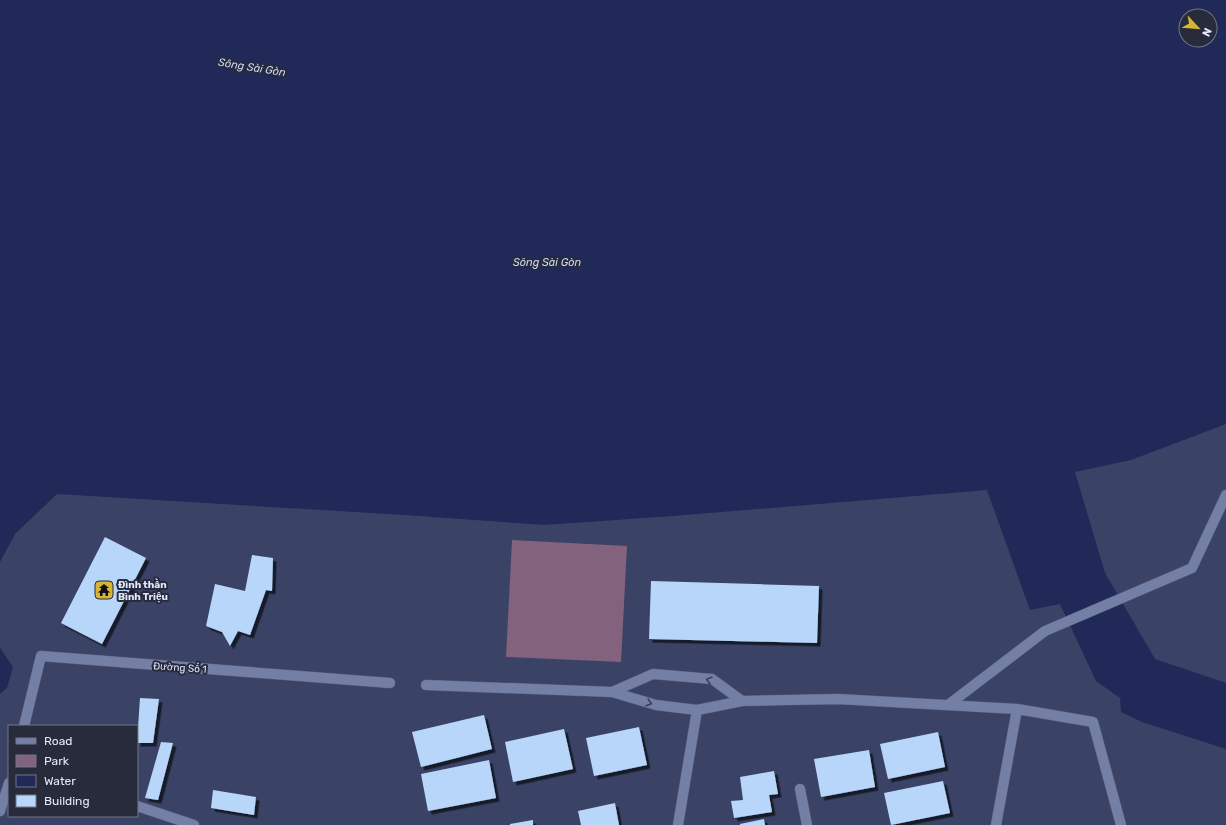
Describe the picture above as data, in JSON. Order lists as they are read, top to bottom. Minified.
{"streets":{"street":["Đường Số 1"]},"water":["Sông Sài Gòn"],"places":{"temple":["Đình thần Bình Triệu"]},"legend":["Road","Park","Water","Building"],"north":"bottom right"}
